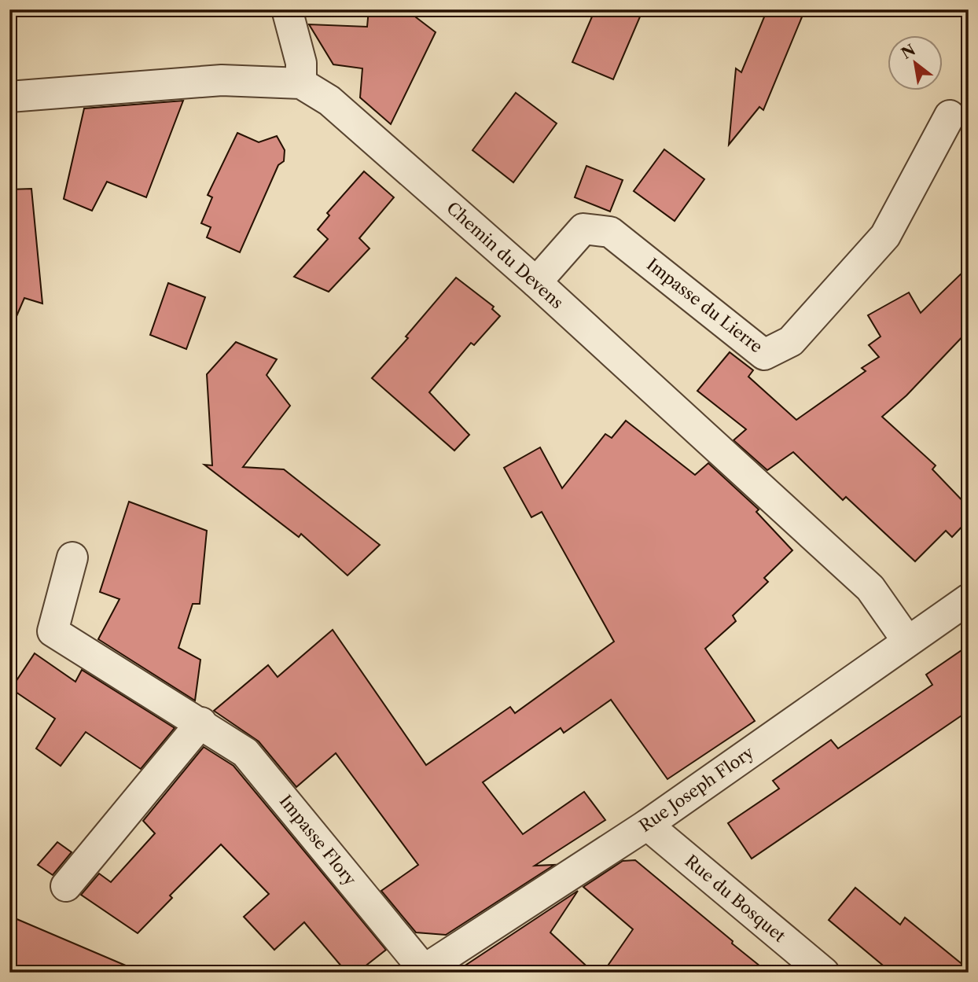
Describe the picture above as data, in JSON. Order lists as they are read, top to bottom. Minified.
{"streets":{"street":["Chemin du Devens","Impasse du Lierre","Rue Joseph Flory","Impasse Flory","Rue du Bosquet"]},"crossings":[["Chemin du Devens","Impasse du Lierre"],["Chemin du Devens","Rue Joseph Flory"],["Rue Joseph Flory","Impasse Flory"],["Rue Joseph Flory","Rue du Bosquet"]],"north":"top left"}
